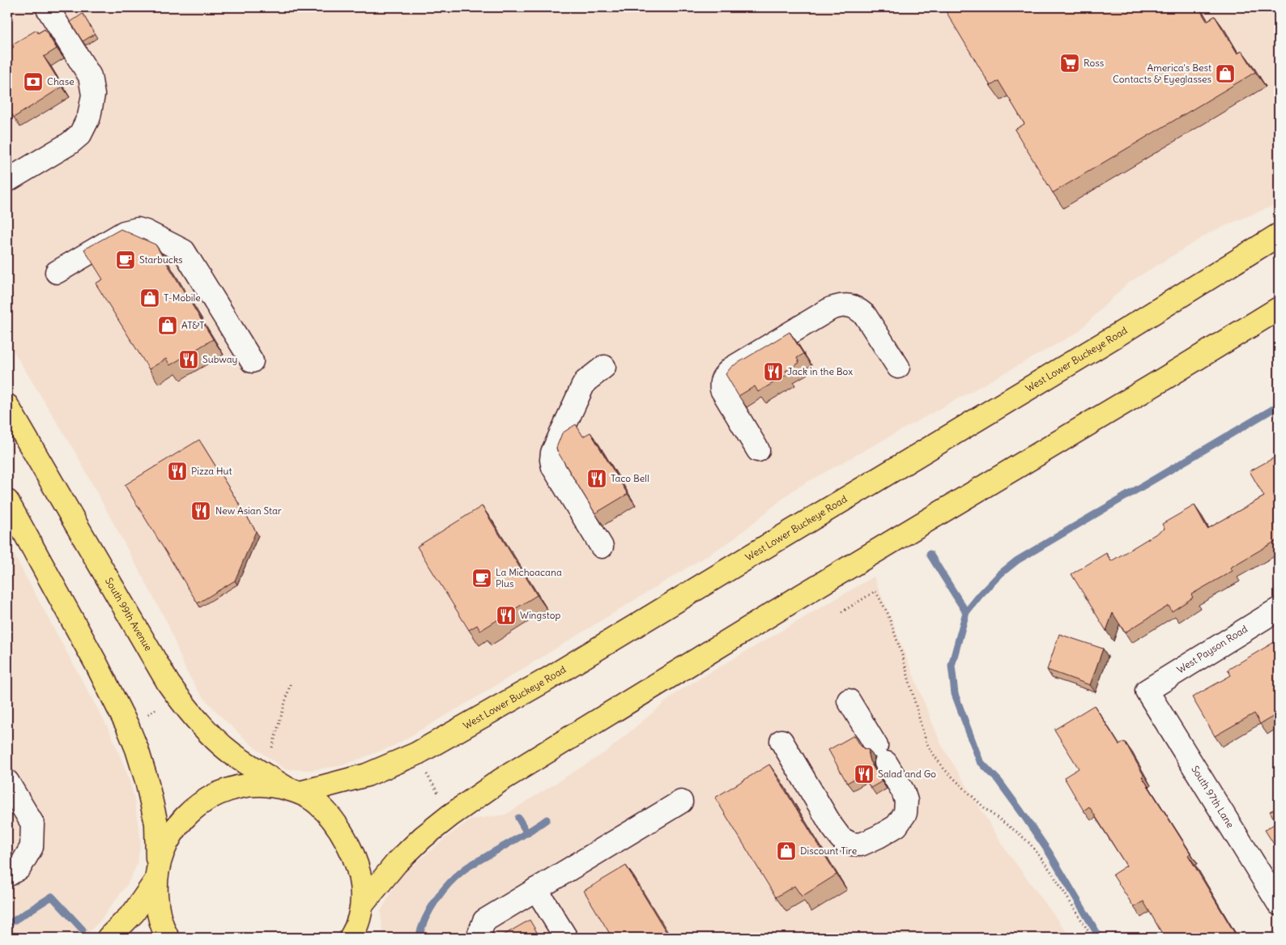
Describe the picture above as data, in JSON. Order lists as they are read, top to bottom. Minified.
{"streets":{"main road":["West Lower Buckeye Road","South 99th Avenue"],"street":["West Payson Road","South 97th Lane"]},"crossings":[["West Lower Buckeye Road","South 99th Avenue"],["West Payson Road","South 97th Lane"]],"places":{"supermarket":["Ross"],"shop":["America's Best Contacts & Eyeglasses","T-Mobile","AT&T","Discount Tire"],"bank":["Chase"],"cafe":["Starbucks","La Michoacana Plus"],"restaurant":["Subway","Jack in the Box","Pizza Hut","Taco Bell","New Asian Star","Wingstop","Salad and Go"]}}
